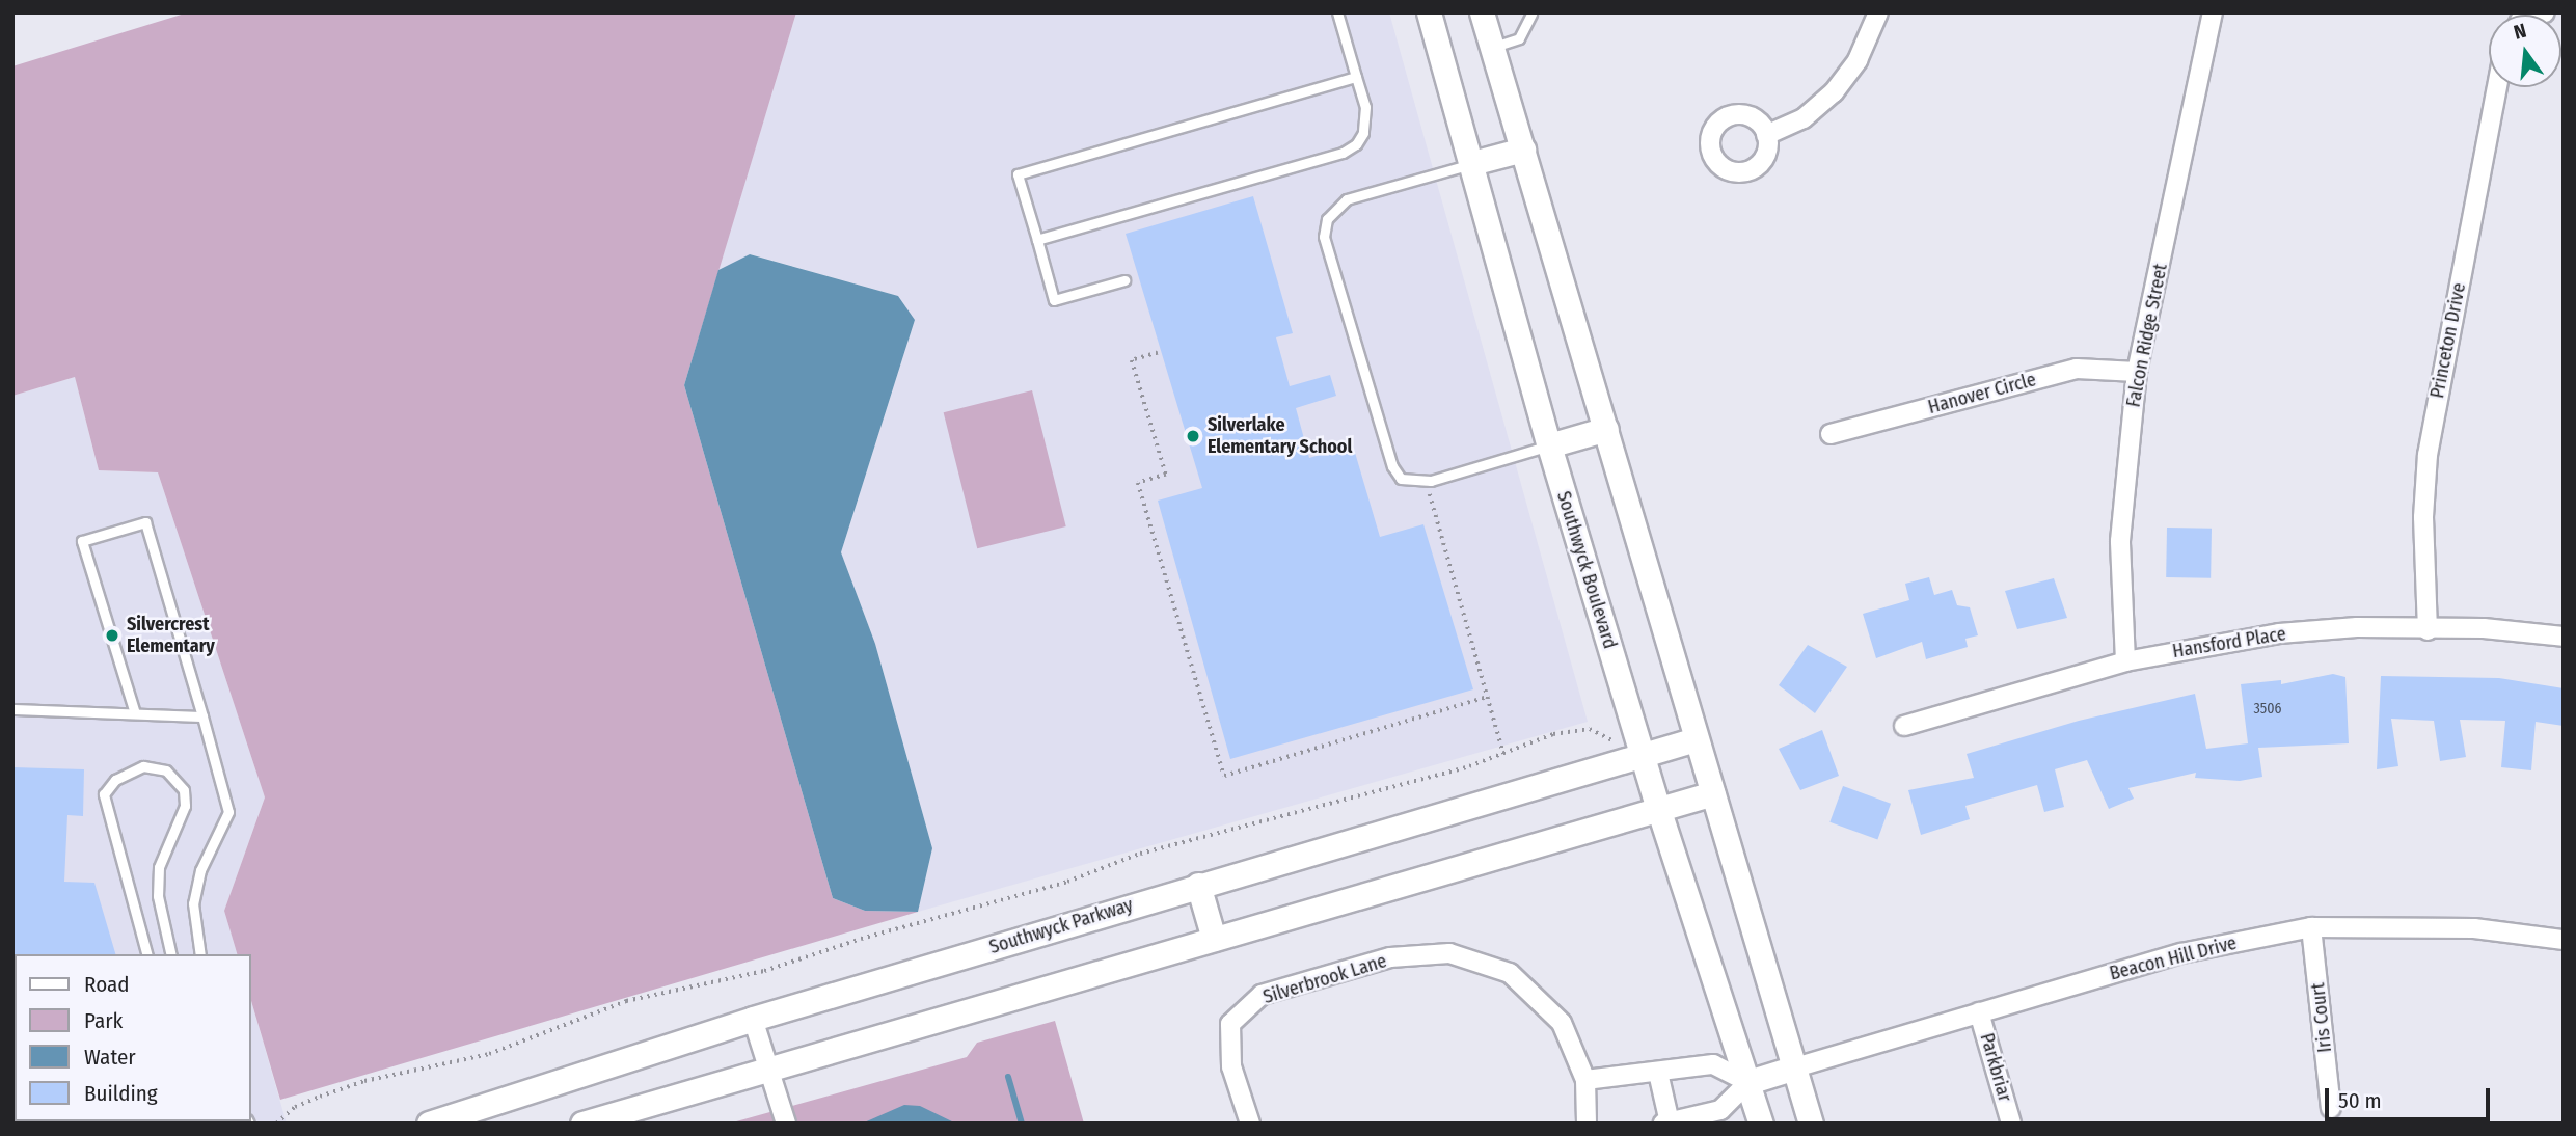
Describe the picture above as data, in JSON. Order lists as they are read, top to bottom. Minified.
{"streets":{"street":["Falcon Ridge Street","Princeton Drive","Hanover Circle","Southwyck Boulevard","Hansford Place","Southwyck Parkway","Beacon Hill Drive","Silverbrook Lane","Iris Court","Parkbriar"]},"crossings":[["Falcon Ridge Street","Hanover Circle"],["Falcon Ridge Street","Hansford Place"],["Princeton Drive","Hansford Place"],["Southwyck Boulevard","Southwyck Parkway"],["Beacon Hill Drive","Iris Court"],["Beacon Hill Drive","Parkbriar"]],"places":["Silverlake Elementary School","Silvercrest Elementary"],"house_numbers":["3506"],"legend":["Road","Park","Water","Building"],"scale_bar":"50 m","north":"top"}
